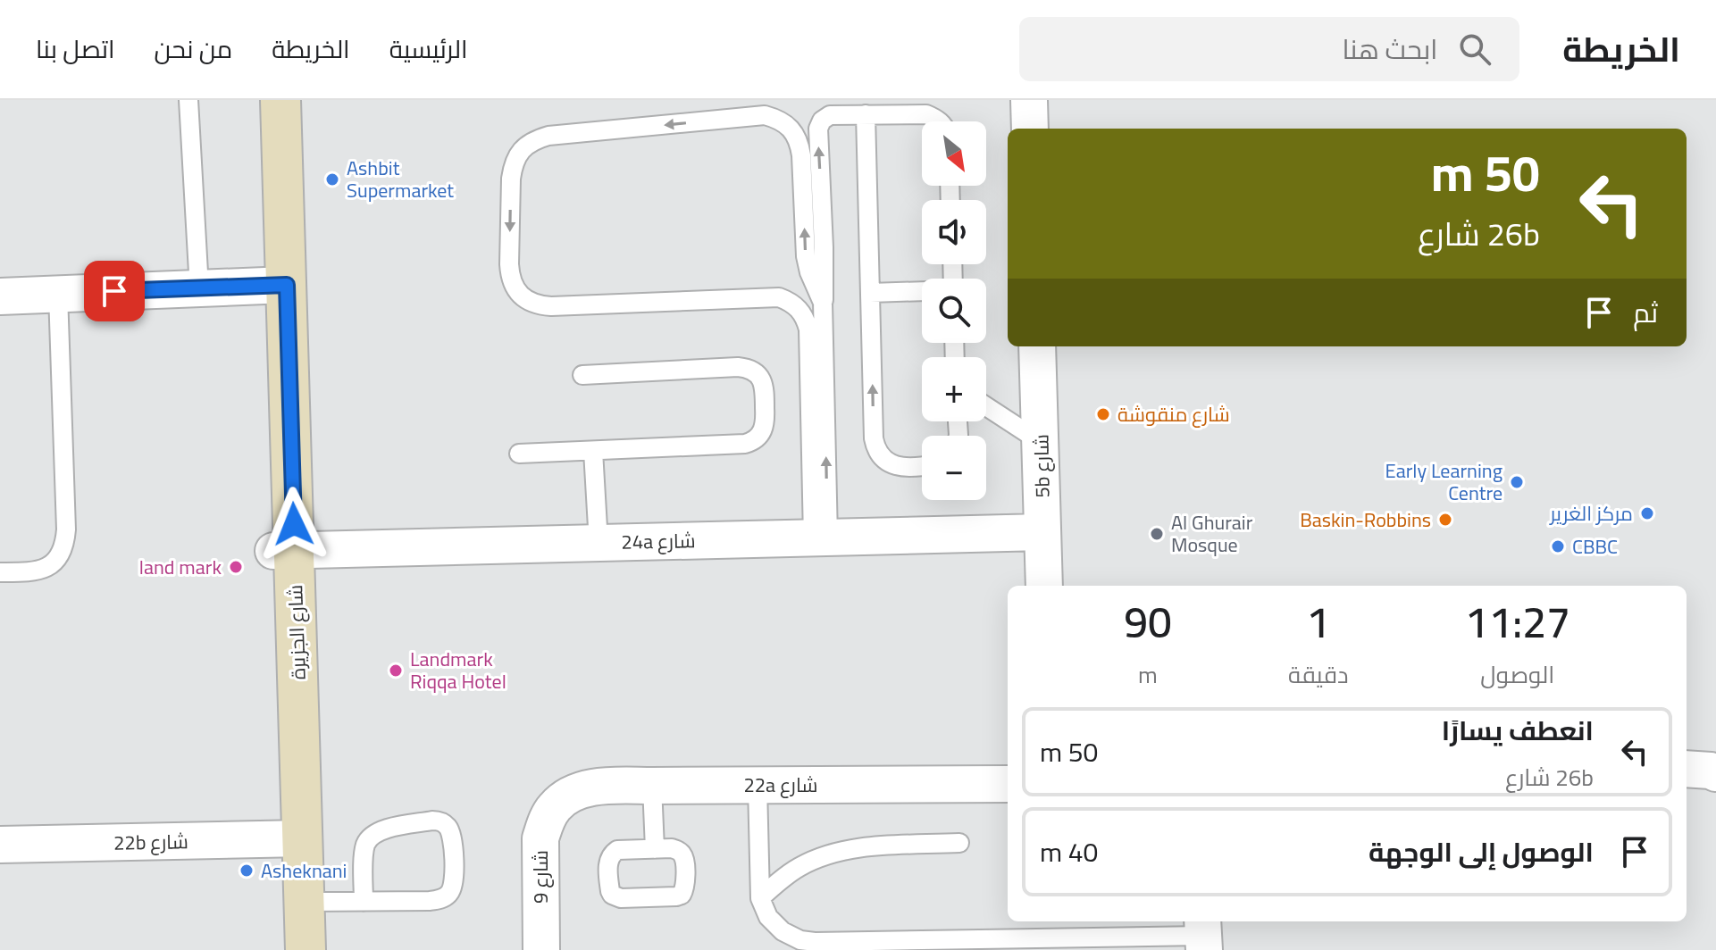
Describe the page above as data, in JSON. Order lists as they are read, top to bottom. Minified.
{"streets":{"street":["5b شارع","24a شارع","شارع الجزيرة","22a شارع","22b شارع","شارع 9"]},"crossings":[["5b شارع","24a شارع"],["24a شارع","شارع الجزيرة"],["شارع الجزيرة","22b شارع"],["22a شارع","شارع 9"]],"places":["Ashbit Supermarket","شارع منقوشة","Early Learning Centre","مركز الغرير","Baskin-Robbins","Al Ghurair Mosque","CBBC","land mark","Landmark Riqqa Hotel","Asheknani"],"north":"bottom right","page":{"header":"الخريطة","search":"ابحث هنا","nav":["الرئيسية","الخريطة","من نحن","اتصل بنا"],"map_buttons":["+","−"],"turn":["50 m","26b شارع"],"then":"ثم","eta":["11:27","الوصول","1","دقيقة","90","m"],"list":[{"name":"انعطف يسارًا","note":"26b شارع","value":"50 m"},{"name":"الوصول إلى الوجهة","value":"40 m"}]}}
